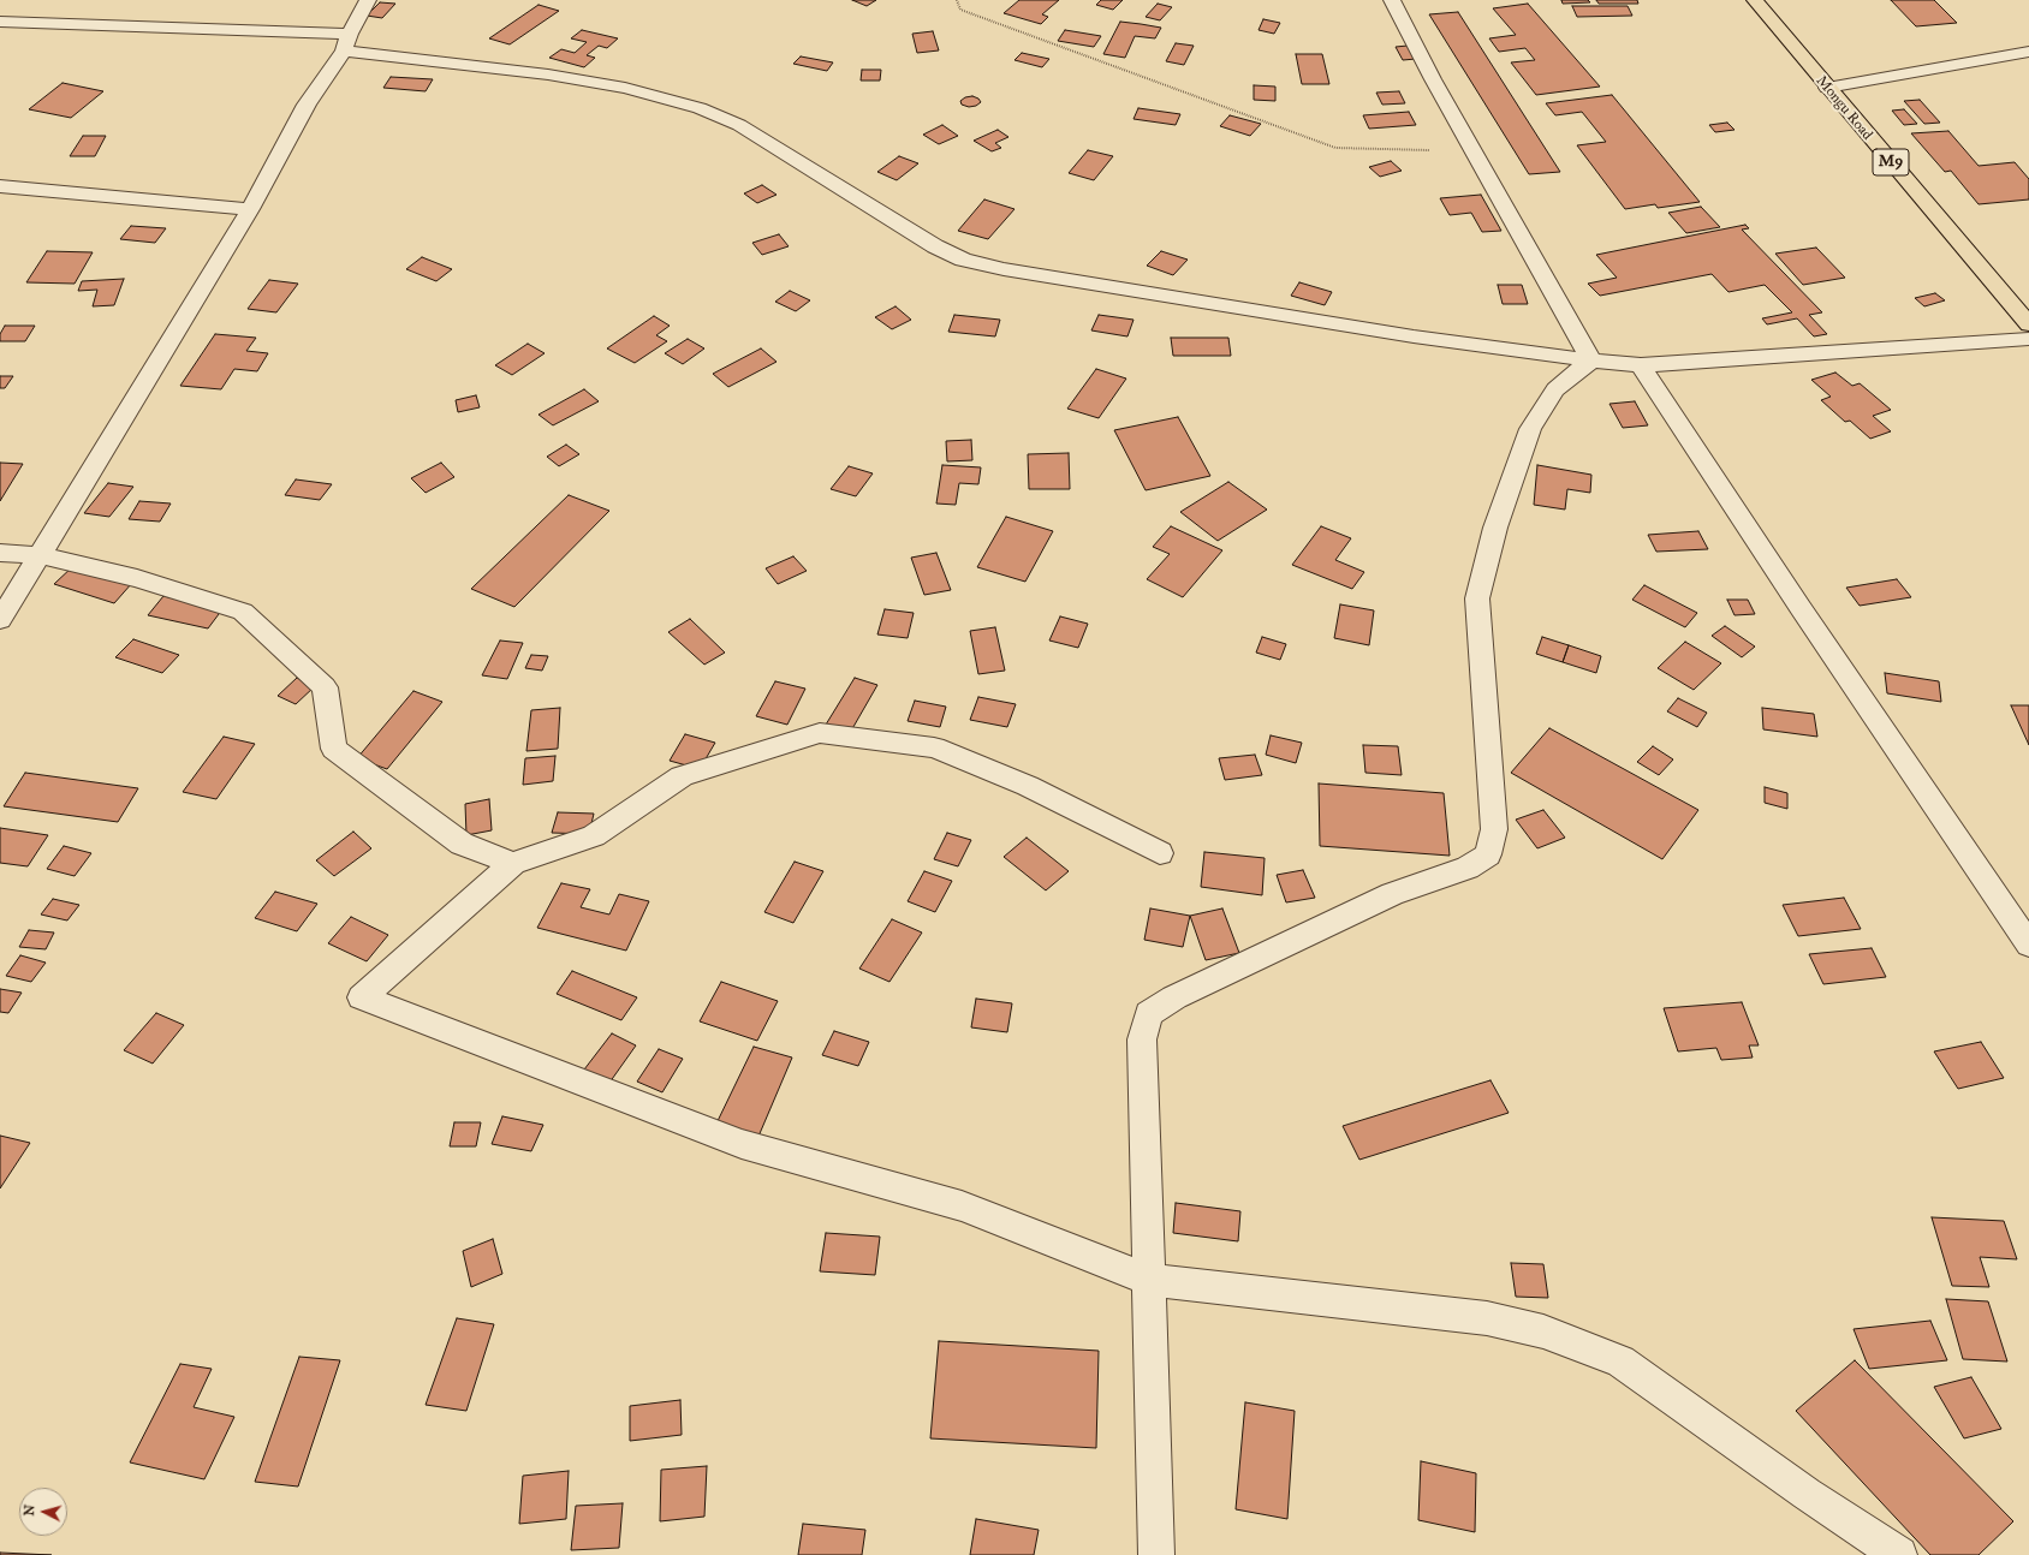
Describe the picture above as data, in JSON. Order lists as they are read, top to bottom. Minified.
{"streets":{"main road":["Mongu Road","M9"]},"north":"left"}
